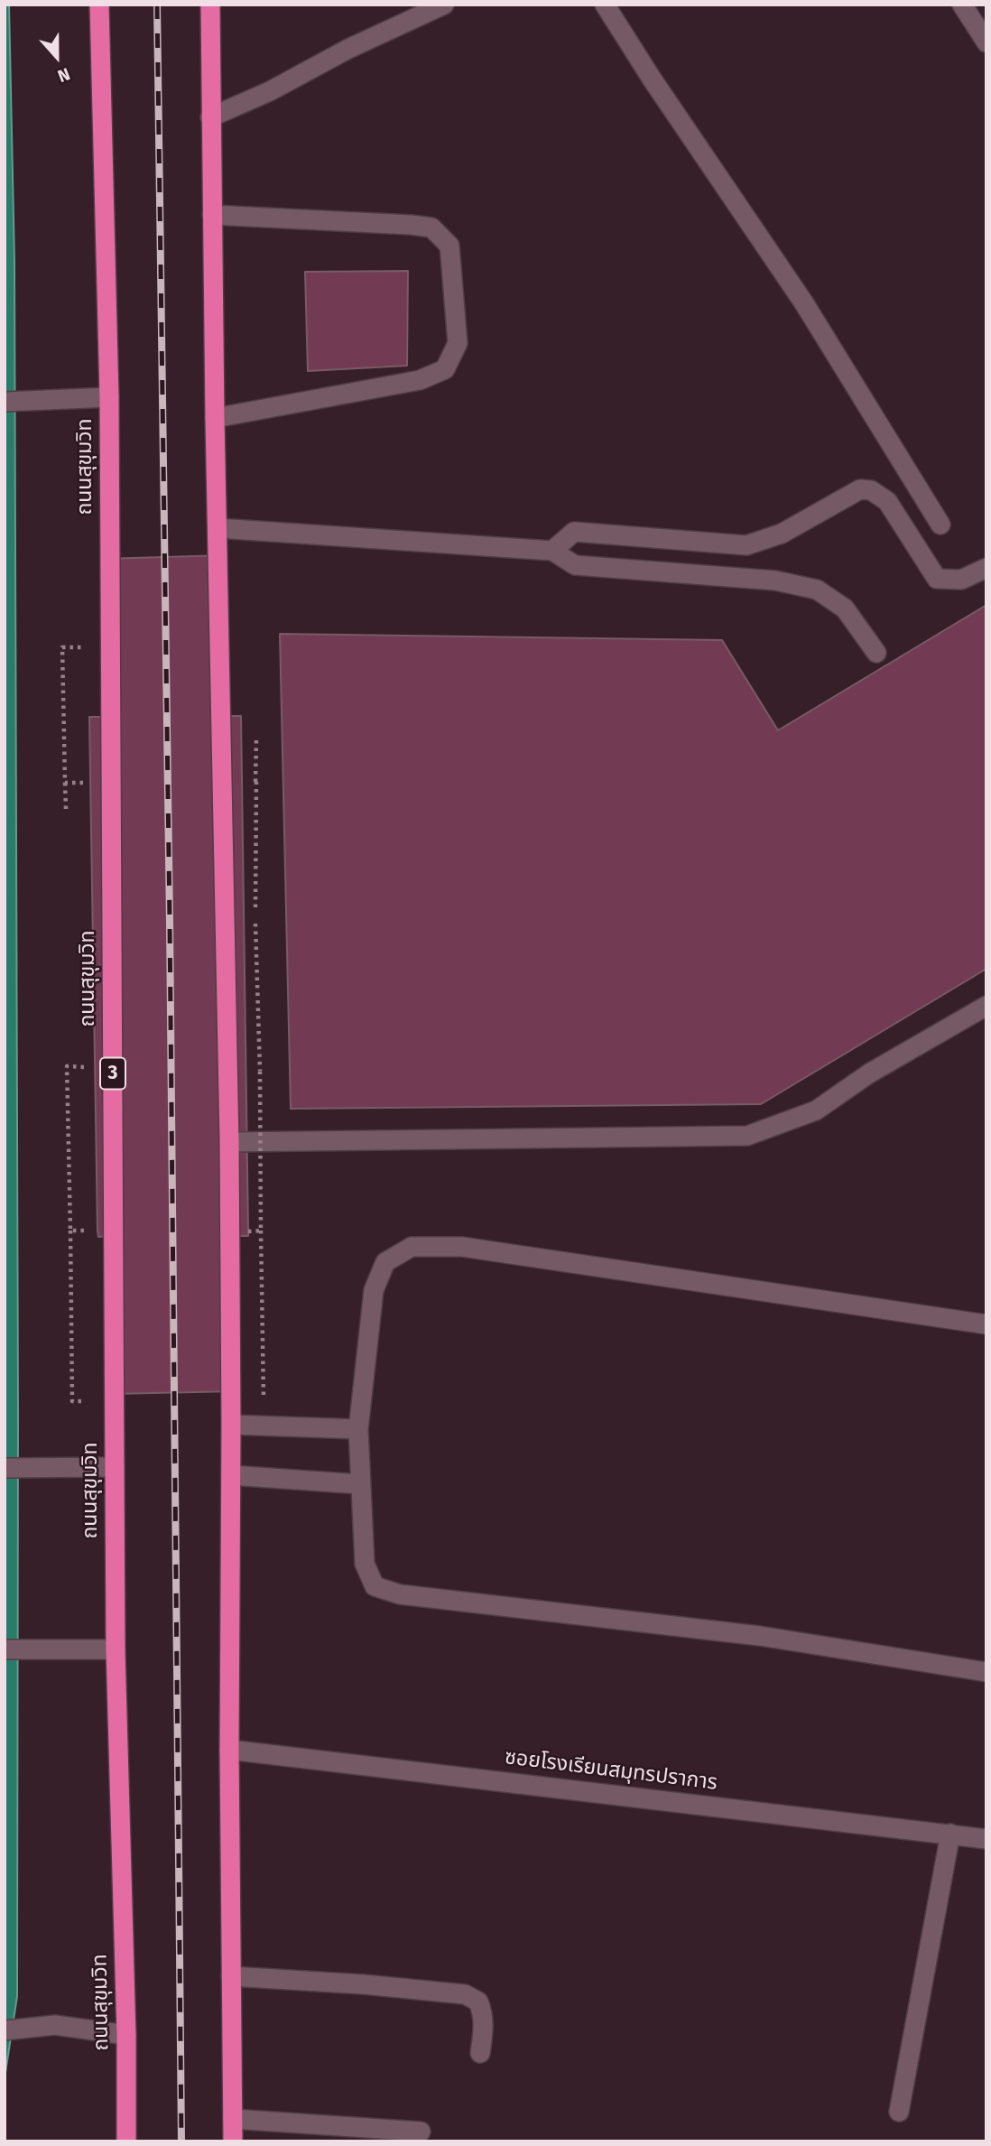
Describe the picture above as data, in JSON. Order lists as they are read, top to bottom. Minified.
{"streets":{"highway":["ถนนสุขุมวิท","3"],"street":["ซอยโรงเรียนสมุทรปราการ"]},"north":"bottom"}
